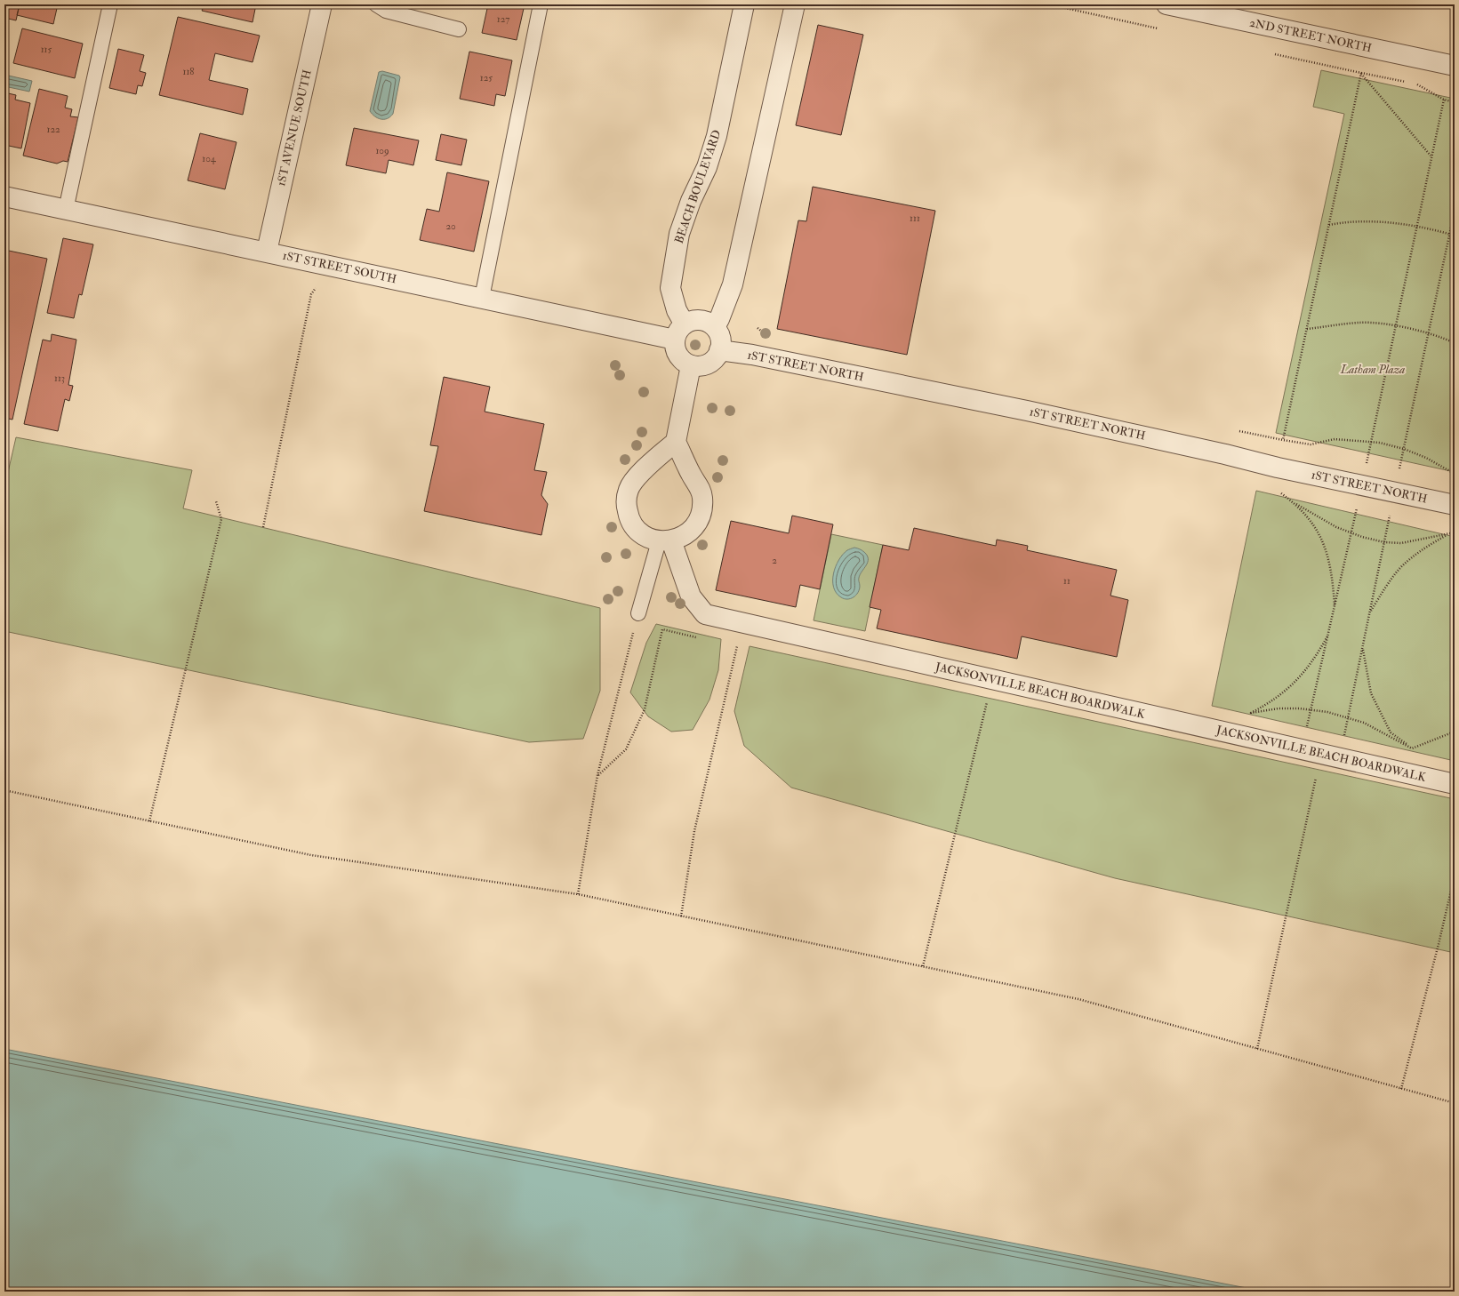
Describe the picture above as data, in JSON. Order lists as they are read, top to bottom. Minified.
{"streets":{"street":["2ND STREET NORTH","1ST AVENUE SOUTH","BEACH BOULEVARD","1ST STREET SOUTH","1ST STREET NORTH","JACKSONVILLE BEACH BOARDWALK"]},"crossings":[["1ST AVENUE SOUTH","1ST STREET SOUTH"],["BEACH BOULEVARD","1ST STREET SOUTH"],["BEACH BOULEVARD","1ST STREET NORTH"],["1ST STREET SOUTH","1ST STREET NORTH"]],"parks":["Latham Plaza"],"house_numbers":["127","115","118","125","122","109","104","111","20","113","2","11"]}
